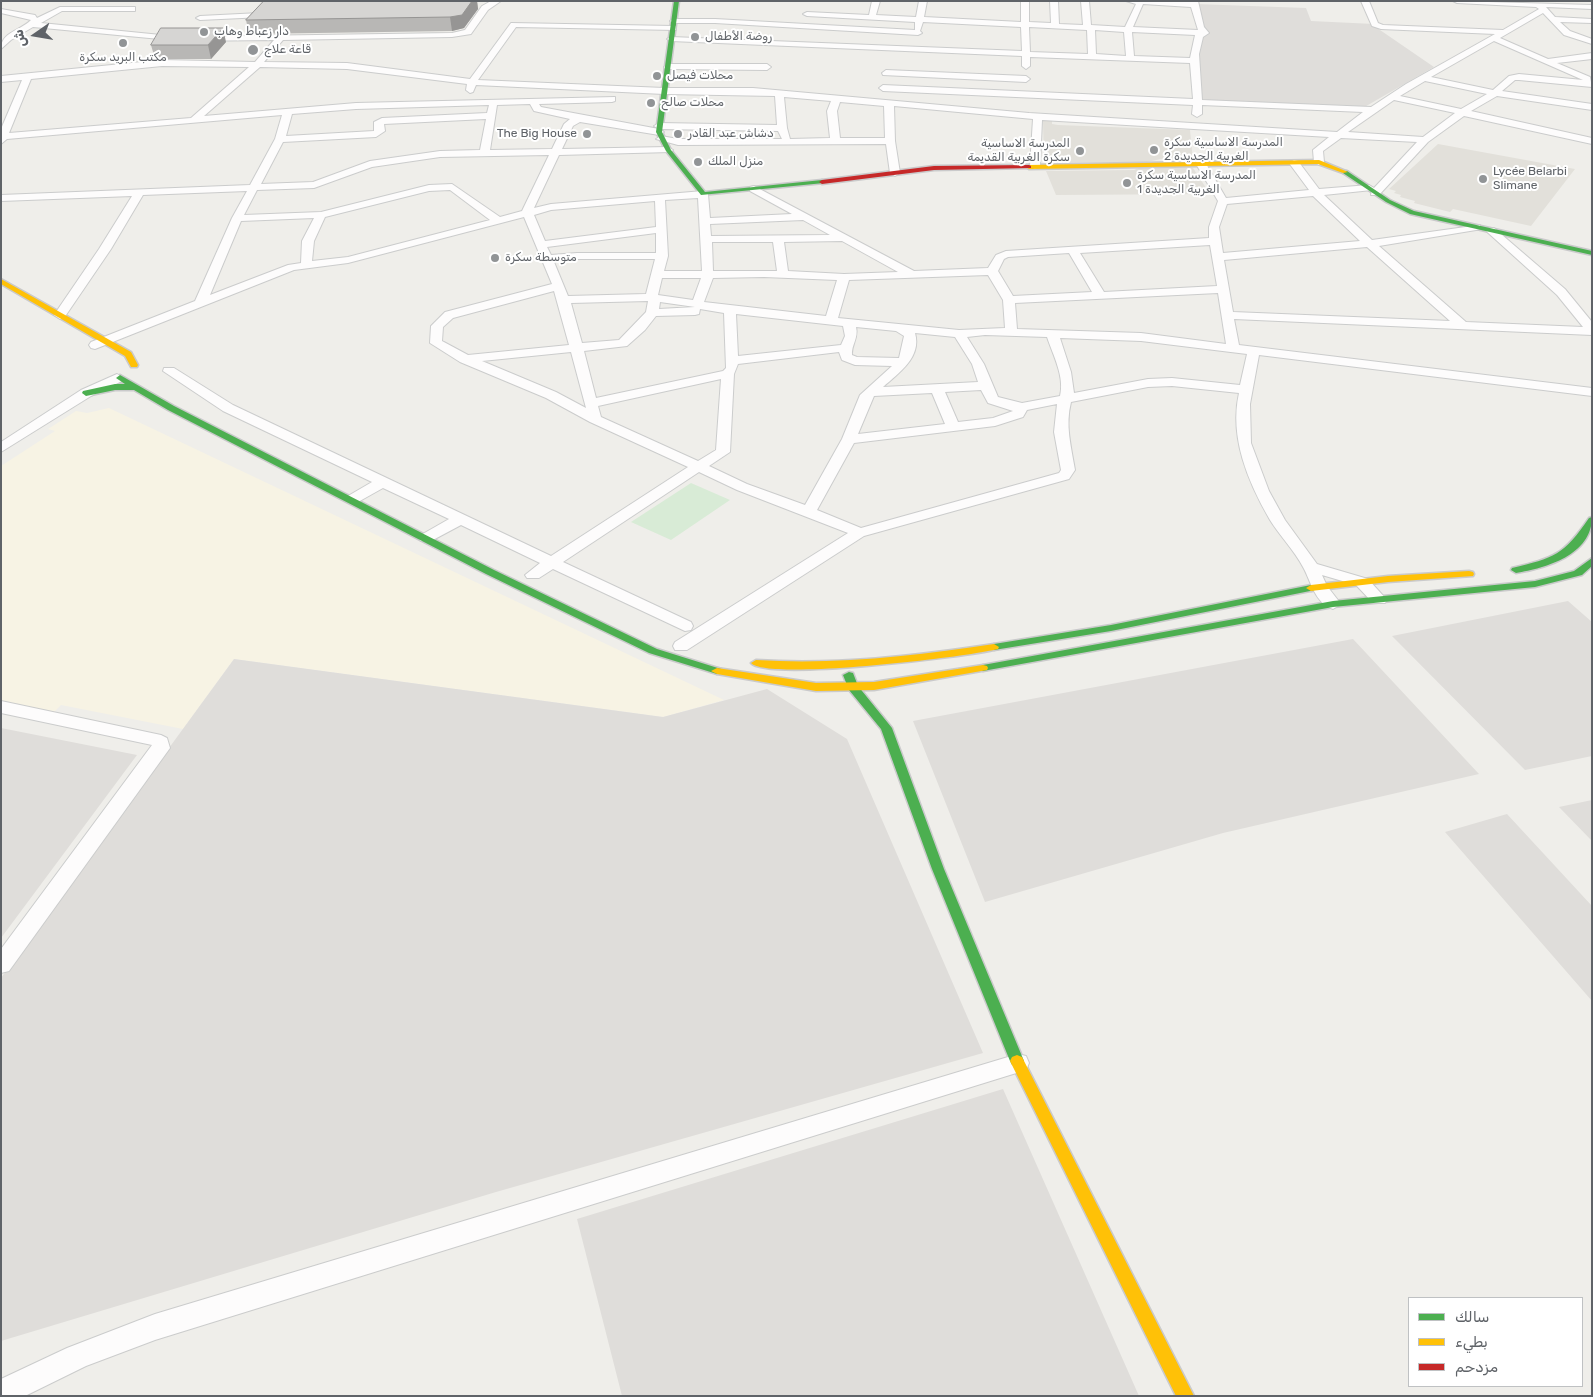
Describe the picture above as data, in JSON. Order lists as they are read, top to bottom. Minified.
{"places":["دار زعباط وهاب","روضة الأطفال","مكتب البريد سكرة","قاعة علاج","محلات فيصل","محلات صالح","The Big House","دشاش عبد القادر","المدرسة الاساسية سكرة الغربية الجديدة 2","المدرسة الاساسية سكرة الغربية القديمة","منزل الملك","Lycée Belarbi Slimane","المدرسة الاساسية سكرة الغربية الجديدة 1","متوسطة سكرة"],"legend":["سالك","بطيء","مزدحم"],"north":"left"}
